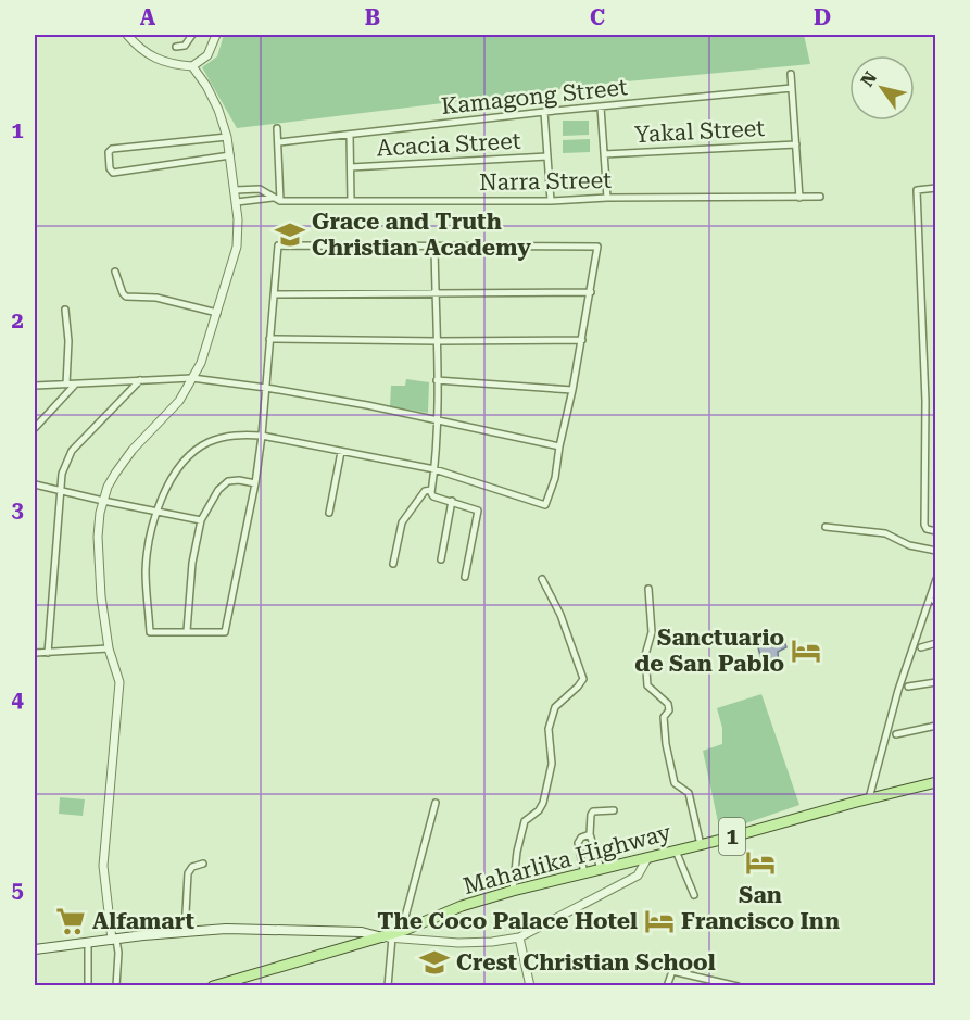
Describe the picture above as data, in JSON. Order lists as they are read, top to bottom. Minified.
{"streets":{"main road":["1","Maharlika Highway"],"street":["Kamagong Street","Yakal Street","Acacia Street","Narra Street"]},"places":{"school or university":["Grace and Truth Christian Academy","Crest Christian School"],"hotel":["Sanctuario de San Pablo","San Francisco Inn","The Coco Palace Hotel"],"supermarket":["Alfamart"]},"north":"top left","grid":{"columns":["A","B","C","D"],"rows":["1","2","3","4","5"]}}
